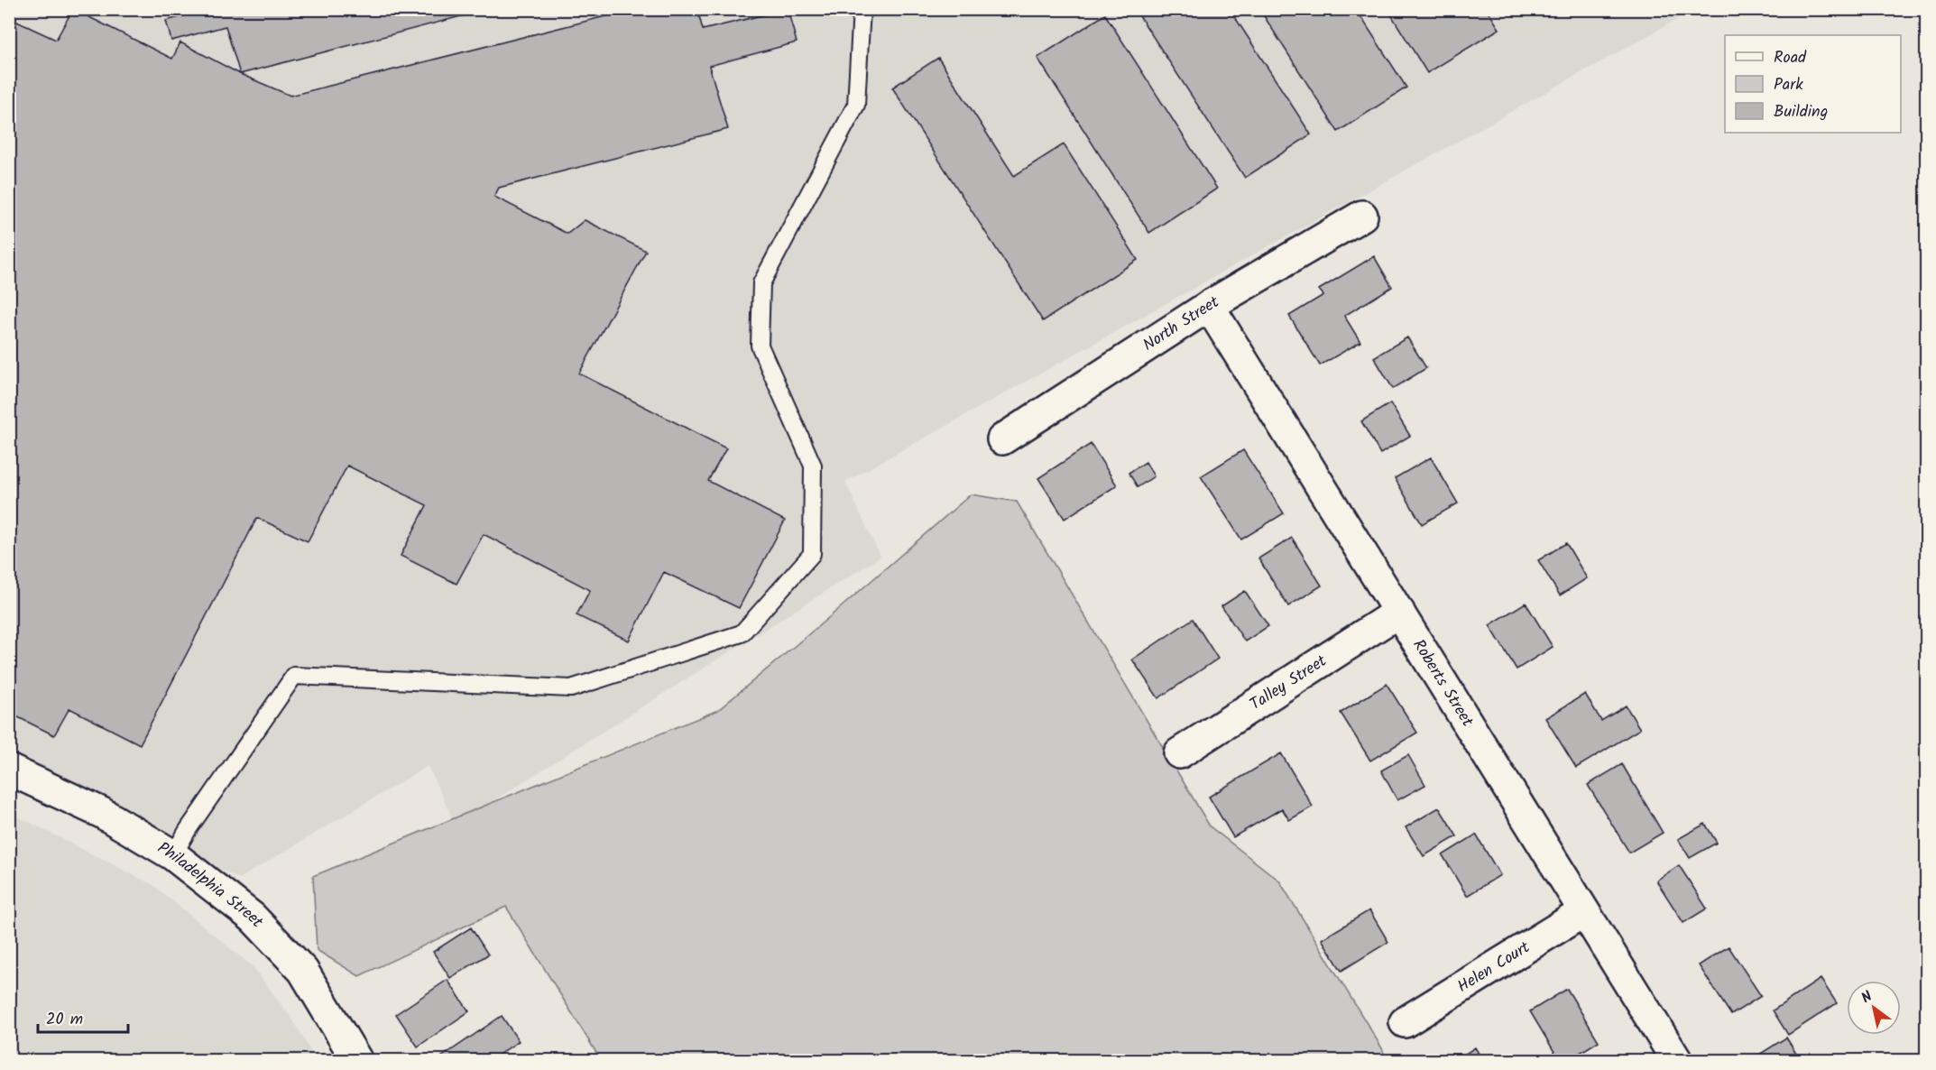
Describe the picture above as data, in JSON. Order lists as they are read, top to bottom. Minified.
{"streets":{"street":["North Street","Talley Street","Roberts Street","Philadelphia Street","Helen Court"]},"crossings":[["North Street","Roberts Street"],["Talley Street","Roberts Street"],["Roberts Street","Helen Court"]],"legend":["Road","Park","Building"],"scale_bar":"20 m","north":"top left"}
